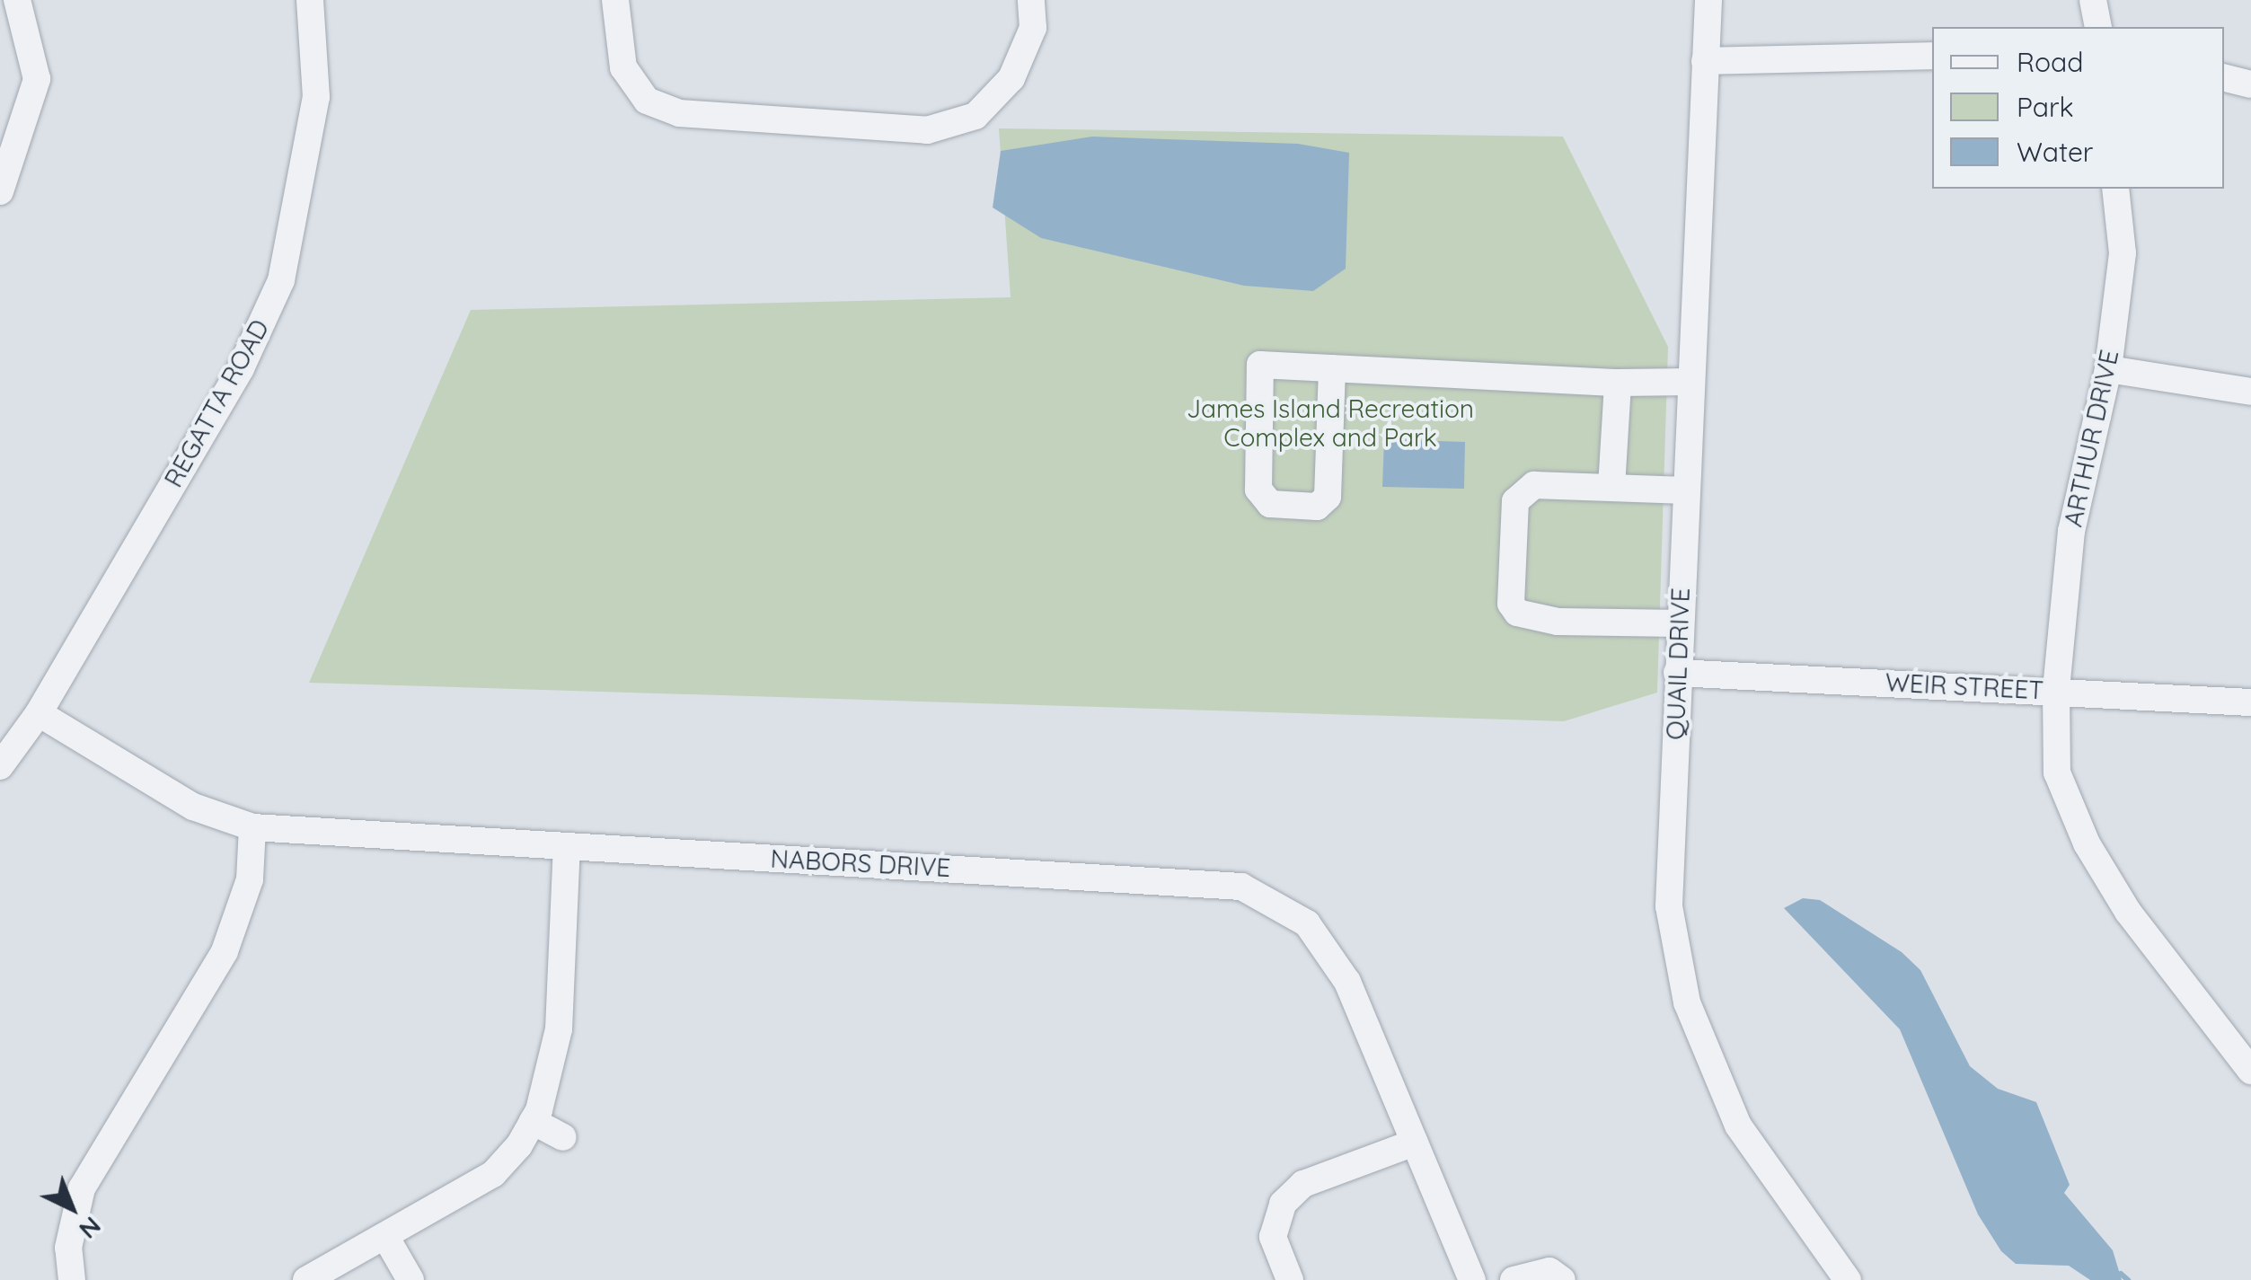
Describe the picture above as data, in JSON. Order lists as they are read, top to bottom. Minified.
{"streets":{"street":["REGATTA ROAD","ARTHUR DRIVE","QUAIL DRIVE","WEIR STREET","NABORS DRIVE"]},"crossings":[["REGATTA ROAD","NABORS DRIVE"],["ARTHUR DRIVE","WEIR STREET"],["QUAIL DRIVE","WEIR STREET"]],"parks":["James Island Recreation Complex and Park"],"legend":["Road","Park","Water"],"north":"bottom right"}
